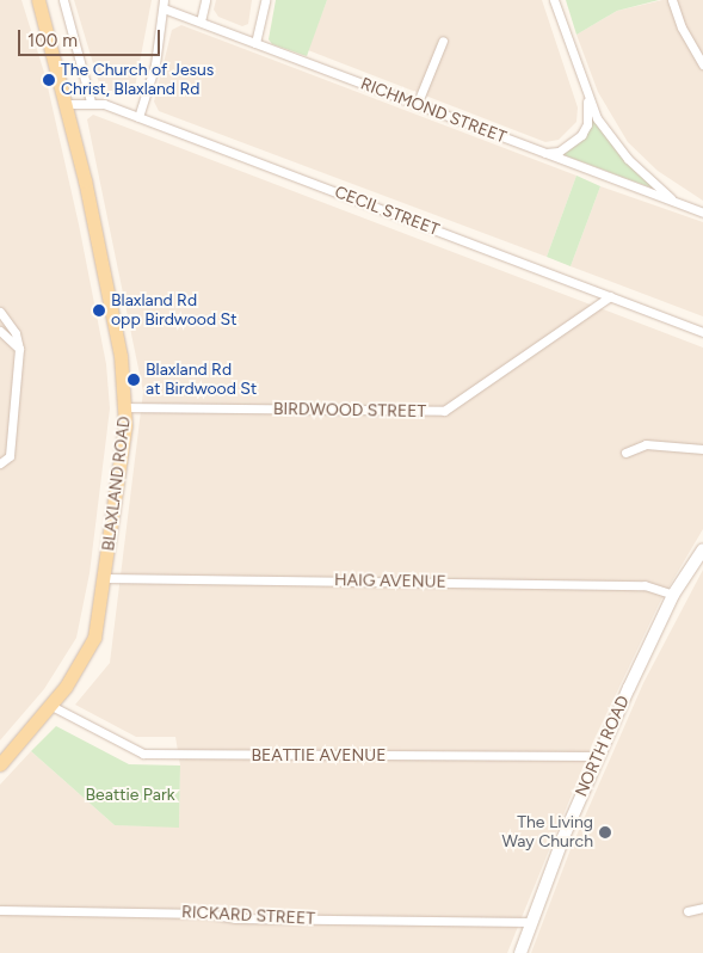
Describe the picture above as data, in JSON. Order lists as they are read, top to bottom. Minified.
{"streets":{"main road":["BLAXLAND ROAD"],"street":["RICHMOND STREET","CECIL STREET","BIRDWOOD STREET","HAIG AVENUE","NORTH ROAD","BEATTIE AVENUE","RICKARD STREET"]},"crossings":[["CECIL STREET","BIRDWOOD STREET"],["CECIL STREET","BLAXLAND ROAD"],["BIRDWOOD STREET","BLAXLAND ROAD"],["BLAXLAND ROAD","HAIG AVENUE"],["BLAXLAND ROAD","BEATTIE AVENUE"],["HAIG AVENUE","NORTH ROAD"],["NORTH ROAD","BEATTIE AVENUE"],["NORTH ROAD","RICKARD STREET"]],"parks":["Beattie Park"],"places":["The Church of Jesus Christ, Blaxland Rd","Blaxland Rd opp Birdwood St","Blaxland Rd at Birdwood St","The Living Way Church"],"scale_bar":"100 m"}
